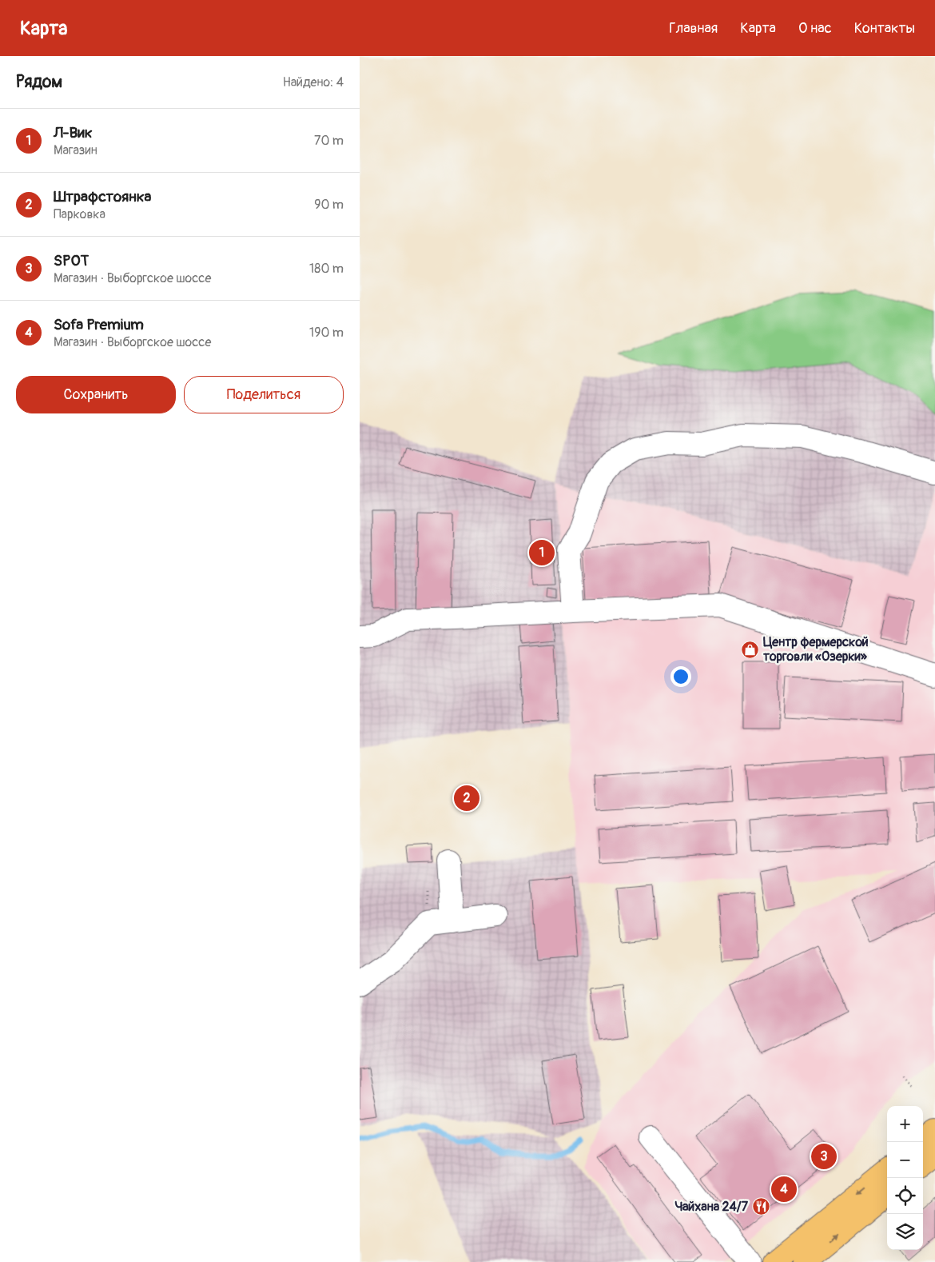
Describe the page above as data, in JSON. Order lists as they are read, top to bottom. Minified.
{"places":{"shop":["Центр фермерской торговли «Озерки»"],"restaurant":["Чайхана 24/7"]},"page":{"header":"Карта","nav":["Главная","Карта","О нас","Контакты"],"heading":["Рядом","Найдено: 4"],"list":[{"mark":"1","name":"Л-Вик","note":"Магазин","value":"70 m"},{"mark":"2","name":"Штрафстоянка","note":"Парковка","value":"90 m"},{"mark":"3","name":"SPOT","note":"Магазин · Выборгское шоссе","value":"180 m"},{"mark":"4","name":"Sofa Premium","note":"Магазин · Выборгское шоссе","value":"190 m"}],"buttons":["Сохранить","Поделиться"],"pins":["1","2","3","4"],"map_buttons":["+","−"]}}
